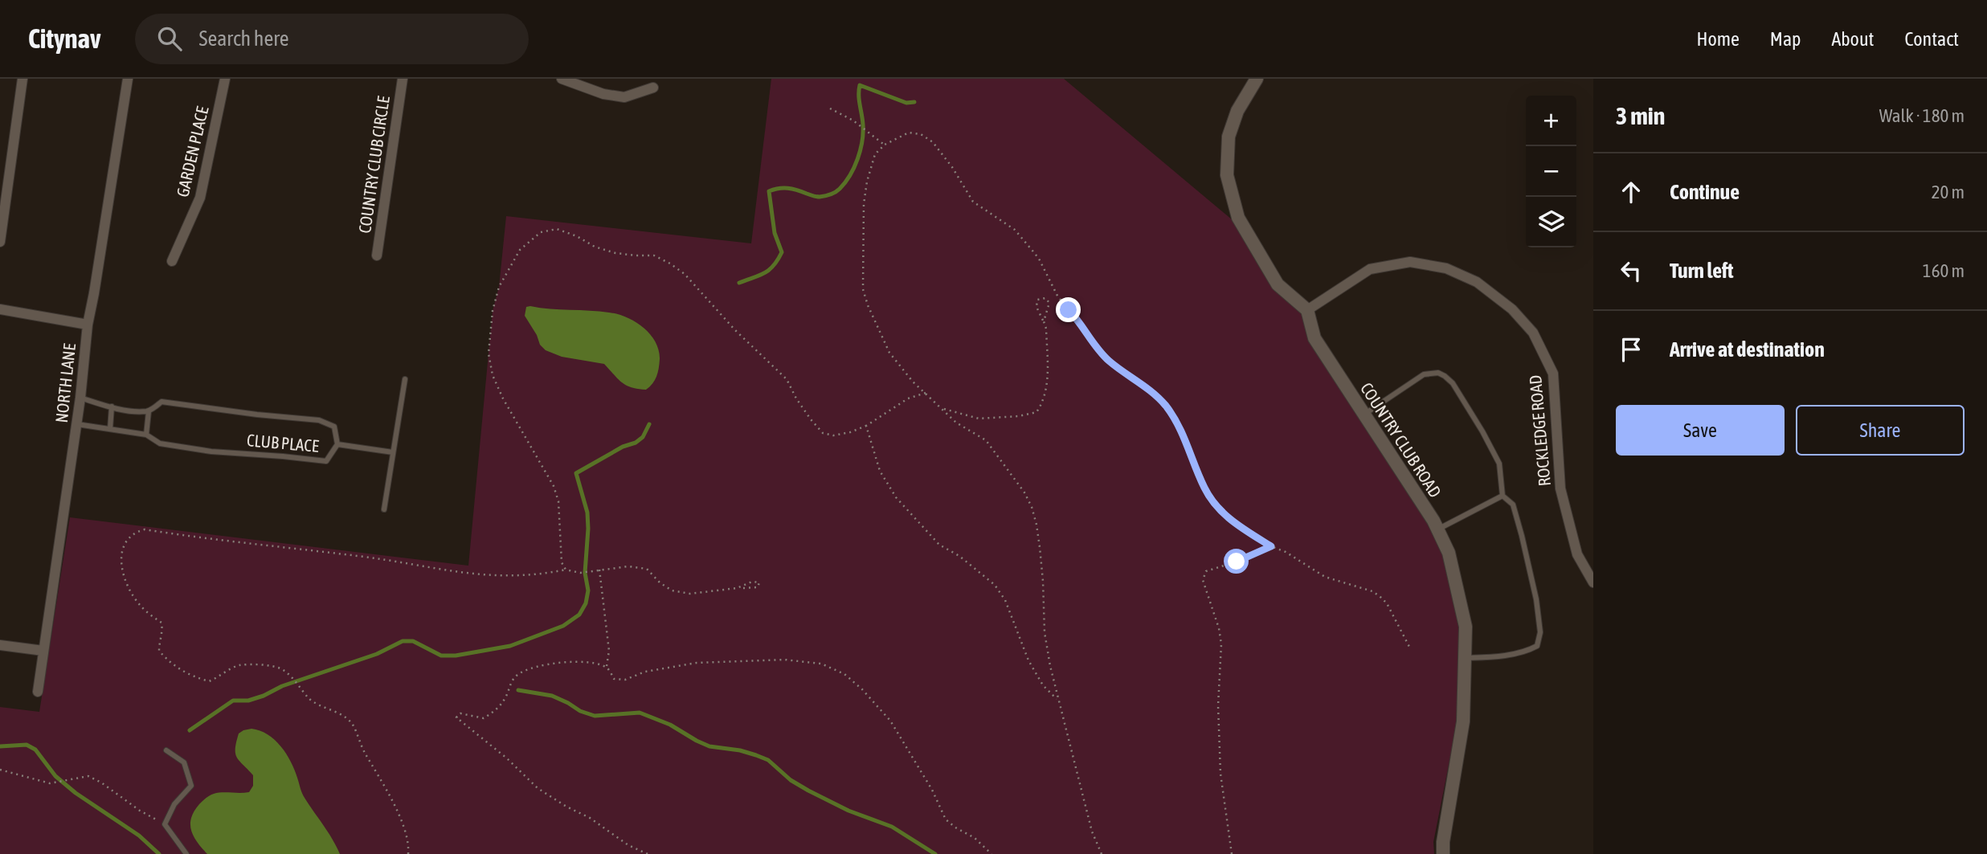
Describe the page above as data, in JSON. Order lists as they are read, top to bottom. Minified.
{"streets":{"street":["GARDEN PLACE","COUNTRY CLUB CIRCLE","NORTH LANE","ROCKLEDGE ROAD","COUNTRY CLUB ROAD"],"lane":["CLUB PLACE"]},"crossings":[["NORTH LANE","CLUB PLACE"],["ROCKLEDGE ROAD","COUNTRY CLUB ROAD"]],"page":{"header":"Citynav","search":"Search here","nav":["Home","Map","About","Contact"],"heading":["3 min","Walk · 180 m"],"map_buttons":["+","−"],"list":[["Continue","20 m"],["Turn left","160 m"],"Arrive at destination"],"buttons":["Save","Share"]}}
